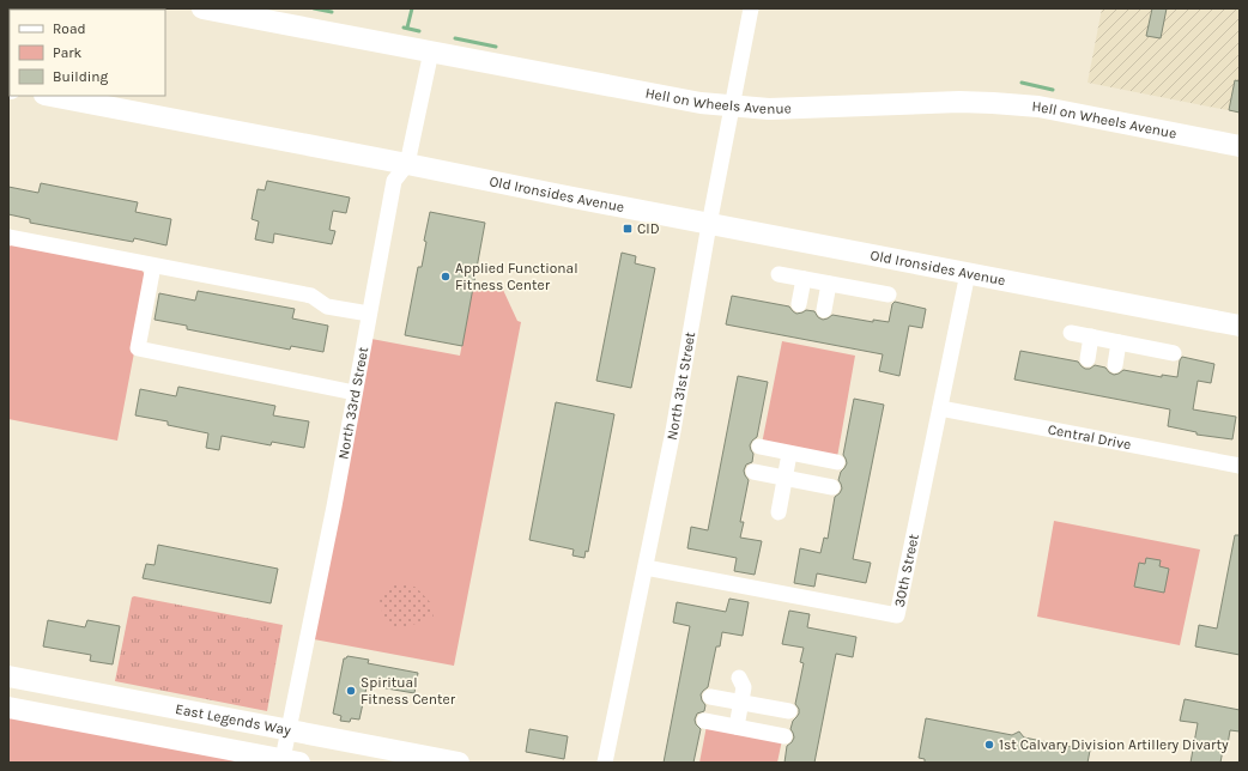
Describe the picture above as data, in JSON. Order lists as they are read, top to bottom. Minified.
{"streets":{"street":["Hell on Wheels Avenue","Old Ironsides Avenue","North 31st Street","North 33rd Street","Central Drive","30th Street","East Legends Way"]},"crossings":[["Hell on Wheels Avenue","North 31st Street"],["Hell on Wheels Avenue","North 33rd Street"],["Old Ironsides Avenue","North 31st Street"],["Old Ironsides Avenue","North 33rd Street"],["Old Ironsides Avenue","30th Street"],["North 31st Street","30th Street"],["North 33rd Street","East Legends Way"],["Central Drive","30th Street"]],"places":{"transit":["CID"],"other":["Applied Functional Fitness Center","Spiritual Fitness Center","1st Calvary Division Artillery Divarty"]},"legend":["Road","Park","Building"]}
